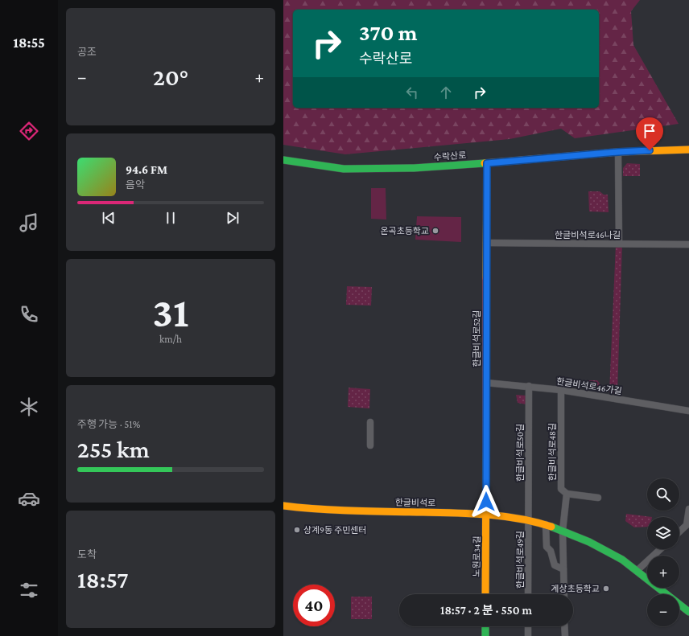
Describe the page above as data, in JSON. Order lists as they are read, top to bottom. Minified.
{"streets":{"street":["수락산로","한글비석로46나길","한글비석로52길","한글비석로46가길","한글비석로48길","한글비석로50길","한글비석로","노원로34길","한글비석로49길"]},"crossings":[["수락산로","한글비석로52길"],["한글비석로46나길","한글비석로52길"],["한글비석로52길","한글비석로46가길"],["한글비석로52길","한글비석로"],["한글비석로52길","노원로34길"],["한글비석로46가길","한글비석로48길"],["한글비석로46가길","한글비석로50길"],["한글비석로48길","한글비석로"],["한글비석로50길","한글비석로"],["한글비석로50길","한글비석로49길"],["한글비석로","노원로34길"],["한글비석로","한글비석로49길"]],"places":["온곡초등학교","상계9동 주민센터","계상초등학교"],"page":{"tabs":"18:55","tile":["공조",["31","km/h"],["주행 가능 · 51%","255 km"],["도착","18:57"]],"turn":["370 m","수락산로"],"heat":["−","20°","+"],"song":["94.6 FM","음악"],"map_buttons":["+","−"],"limit":"40","trip":"18:57 · 2 분 · 550 m"}}
